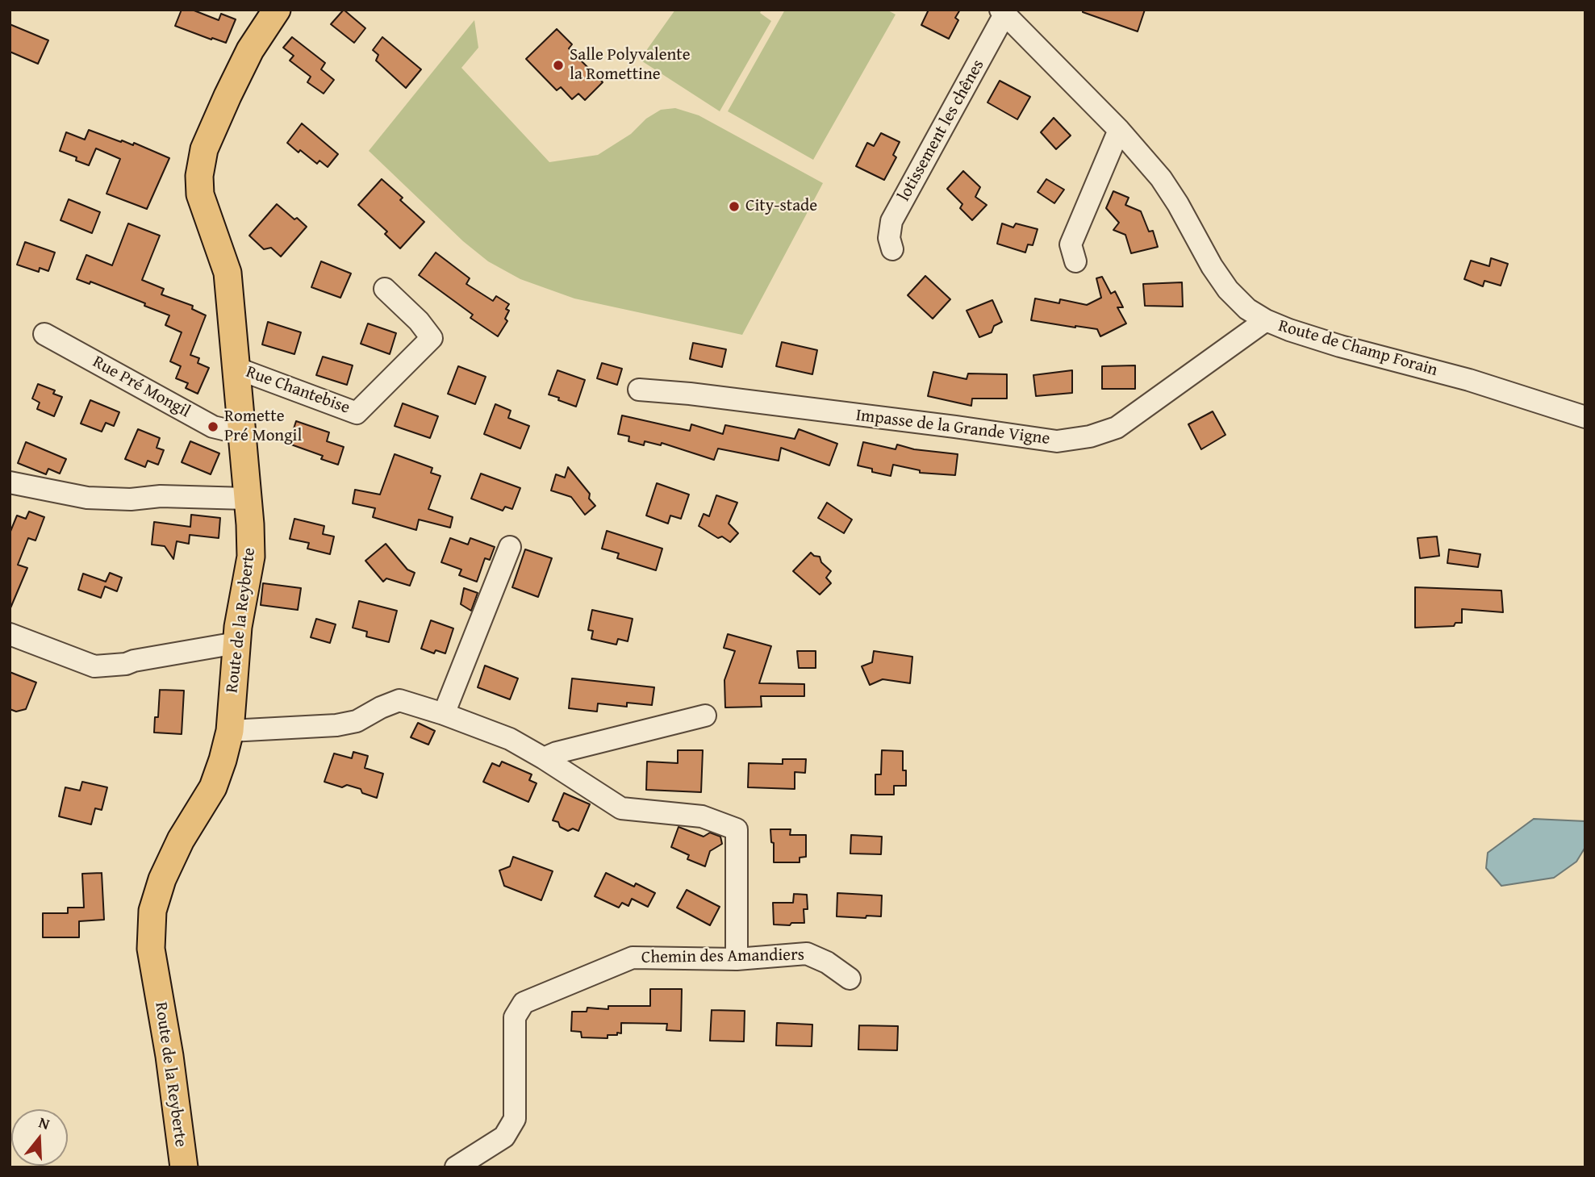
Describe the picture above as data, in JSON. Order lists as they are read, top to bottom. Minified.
{"streets":{"main road":["Route de la Reyberte"],"street":["lotissement les chênes","Route de Champ Forain","Rue Pré Mongil","Rue Chantebise","Impasse de la Grande Vigne","Chemin des Amandiers"]},"crossings":[["lotissement les chênes","Route de Champ Forain"],["Route de Champ Forain","Impasse de la Grande Vigne"],["Rue Pré Mongil","Route de la Reyberte"],["Rue Chantebise","Route de la Reyberte"]],"places":["Salle Polyvalente la Romettine","City-stade","Romette Pré Mongil"],"north":"top"}
